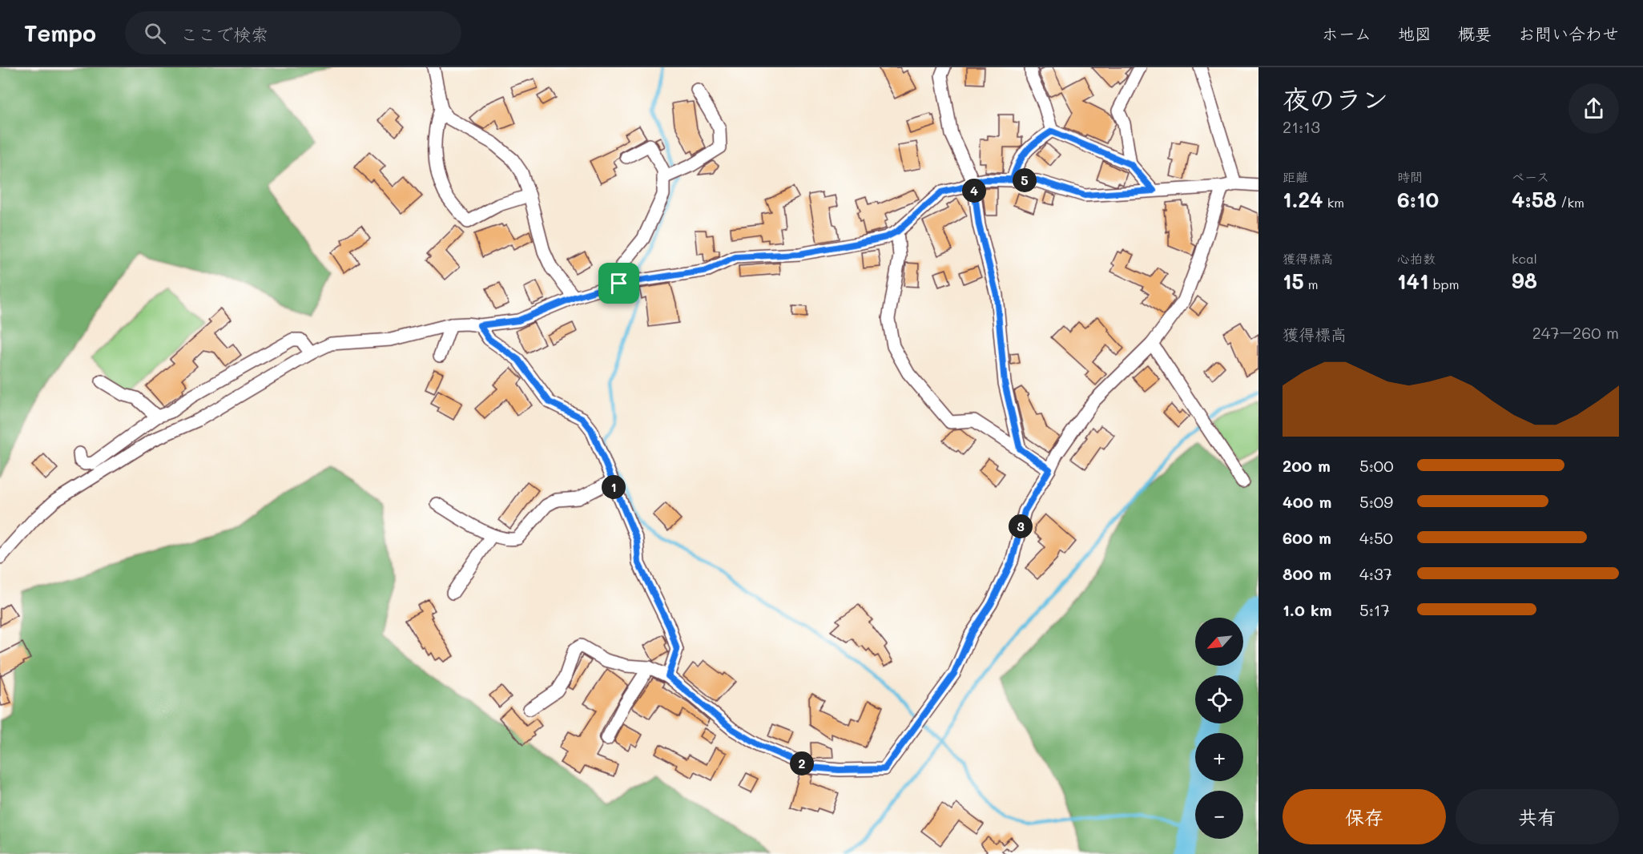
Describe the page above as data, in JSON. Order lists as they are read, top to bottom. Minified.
{"north":"bottom left","page":{"header":"Tempo","search":"ここで検索","nav":["ホーム","地図","概要","お問い合わせ"],"heading":["夜のラン","21:13"],"stats":[["距離","1.24 km"],["時間","6:10"],["ペース","4:58 /km"],["獲得標高","15 m"],["心拍数","141 bpm"],["kcal","98"]],"pins":["5","4","1","3","2"],"chart":["獲得標高","247–260 m"],"list":[{"name":"200 m","note":"5:00"},{"name":"400 m","note":"5:09"},{"name":"600 m","note":"4:50"},{"name":"800 m","note":"4:37"},{"name":"1.0 km","note":"5:17"}],"map_buttons":["+","−"],"buttons":["保存","共有"]}}
